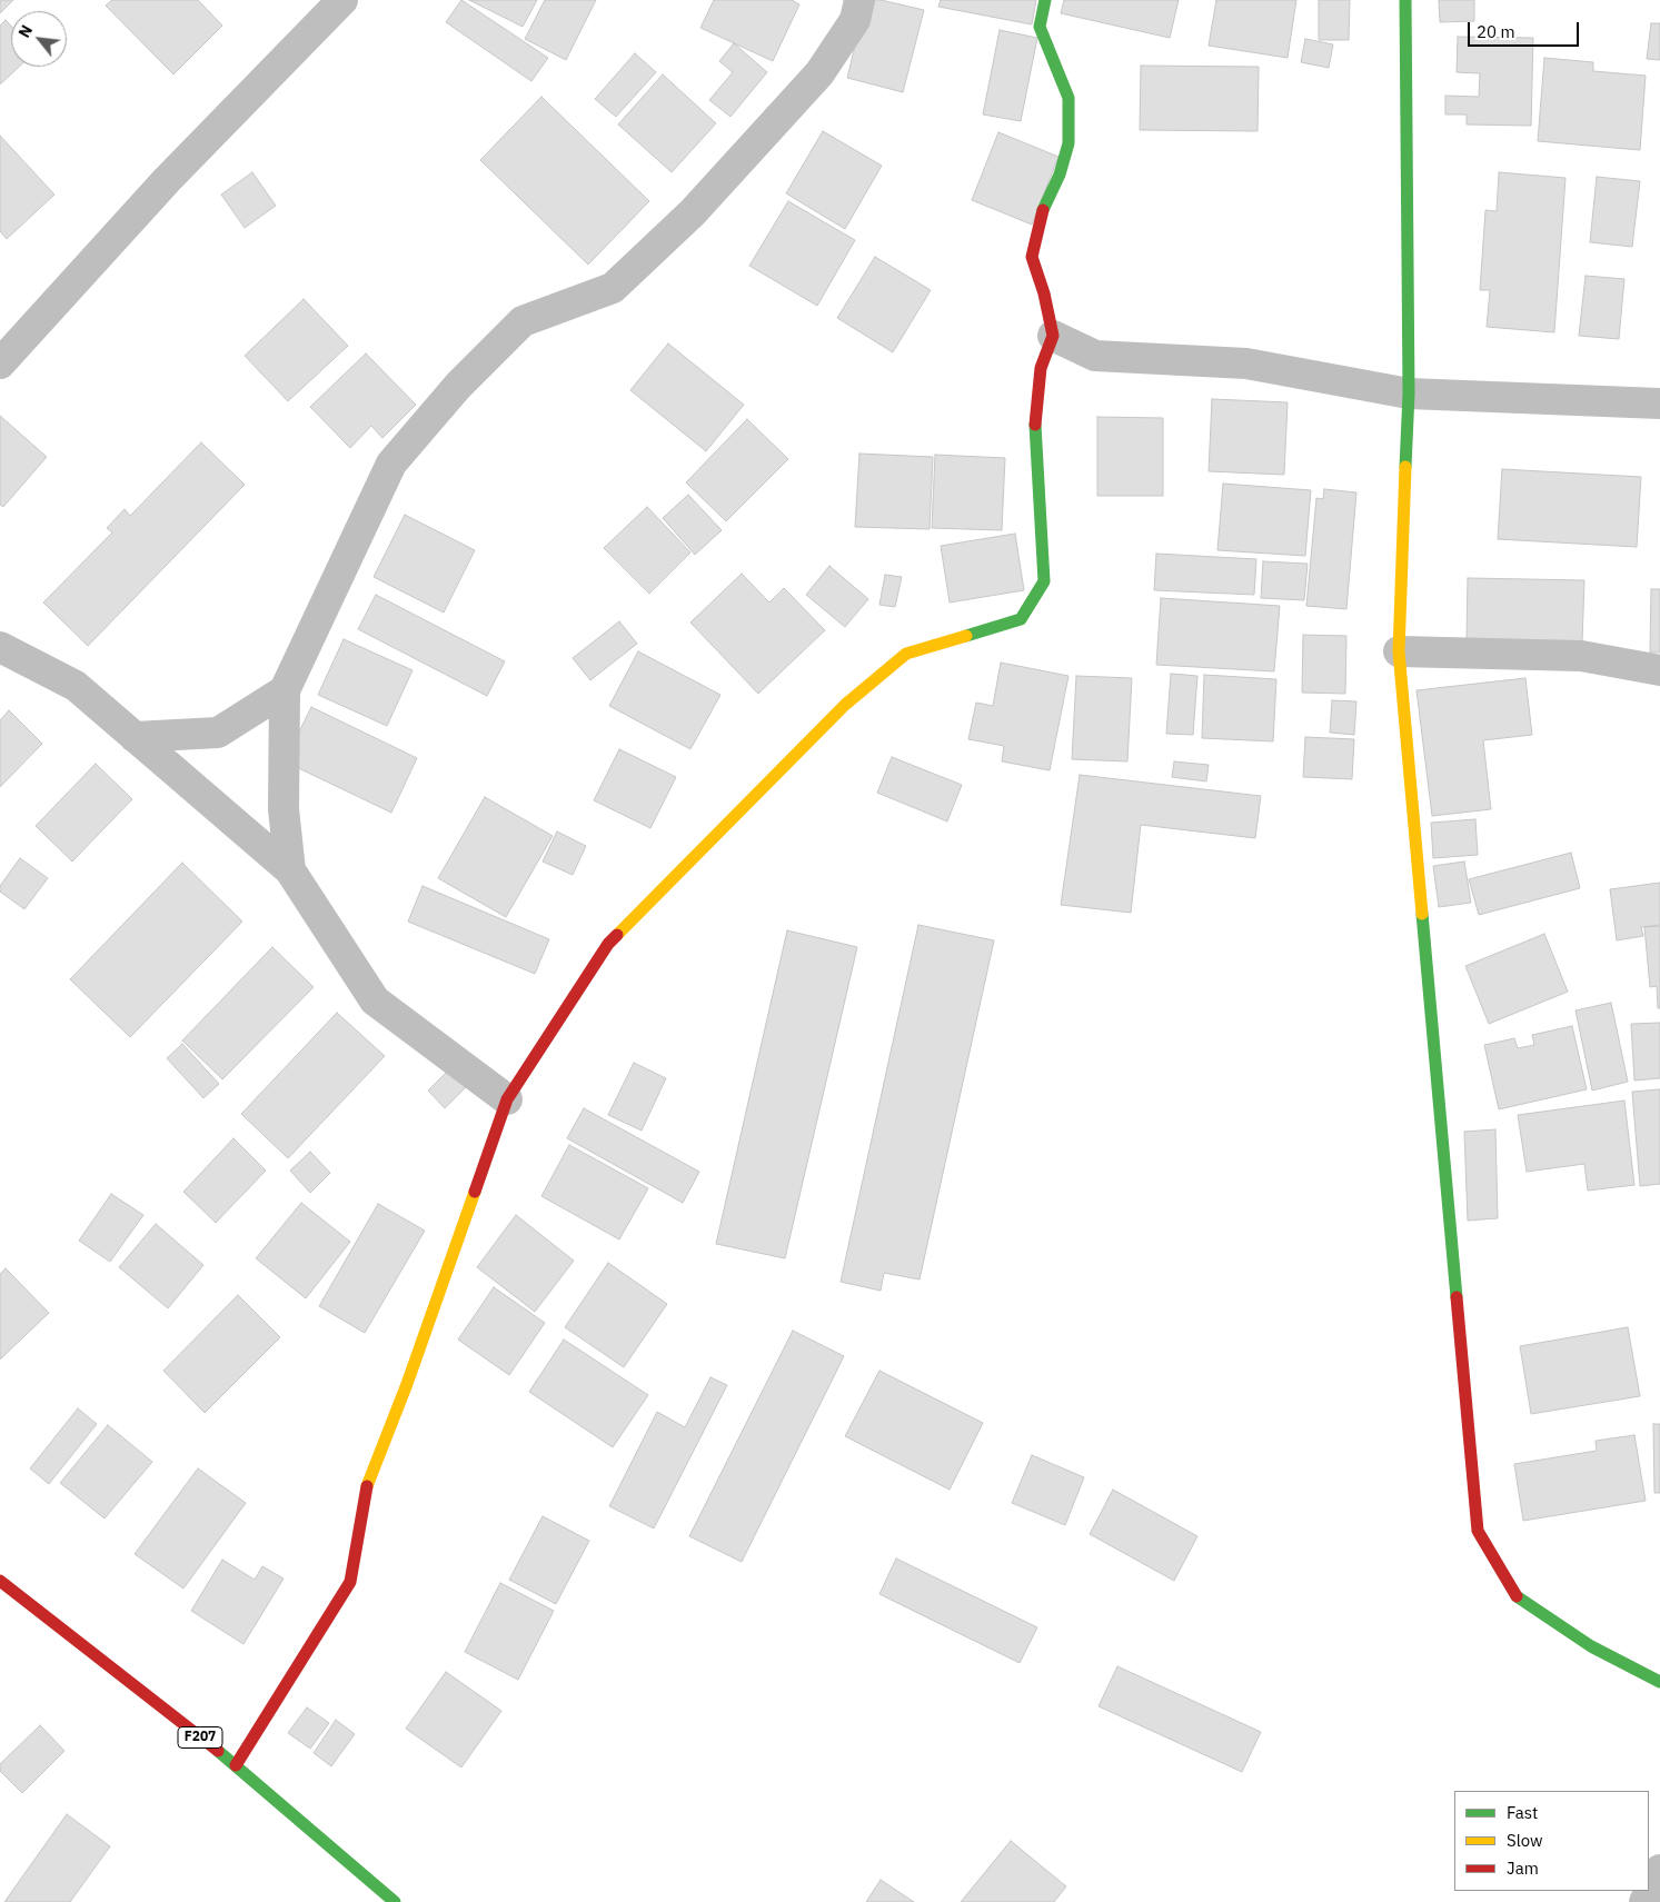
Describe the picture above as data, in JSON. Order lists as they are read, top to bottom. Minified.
{"streets":{"street":["F207"]},"legend":["Fast","Slow","Jam"],"scale_bar":"20 m","north":"top left"}
